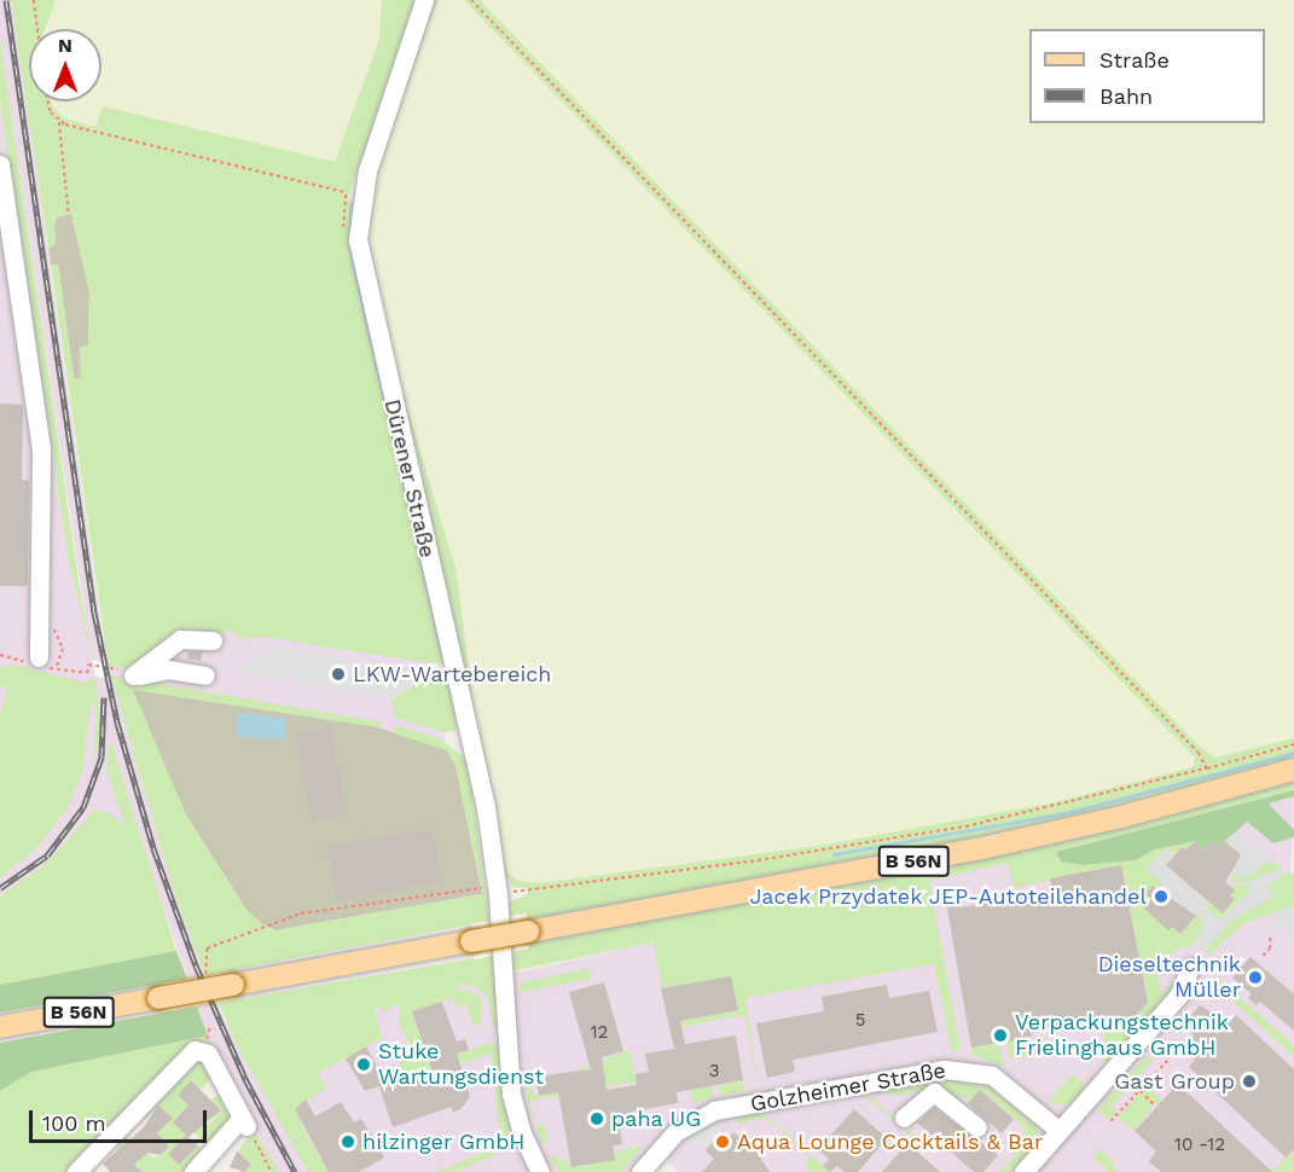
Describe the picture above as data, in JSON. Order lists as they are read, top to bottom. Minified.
{"streets":{"main road":["B 56N"],"street":["Dürener Straße","Golzheimer Straße"]},"places":["LKW-Wartebereich","Jacek Przydatek JEP-Autoteilehandel","Dieseltechnik Müller","Verpackungstechnik Frielinghaus GmbH","Stuke Wartungsdienst","Gast Group","paha UG","hilzinger GmbH","Aqua Lounge Cocktails & Bar"],"house_numbers":["5","12","3","10 -12"],"legend":["Straße","Bahn"],"scale_bar":"100 m","north":"top"}
